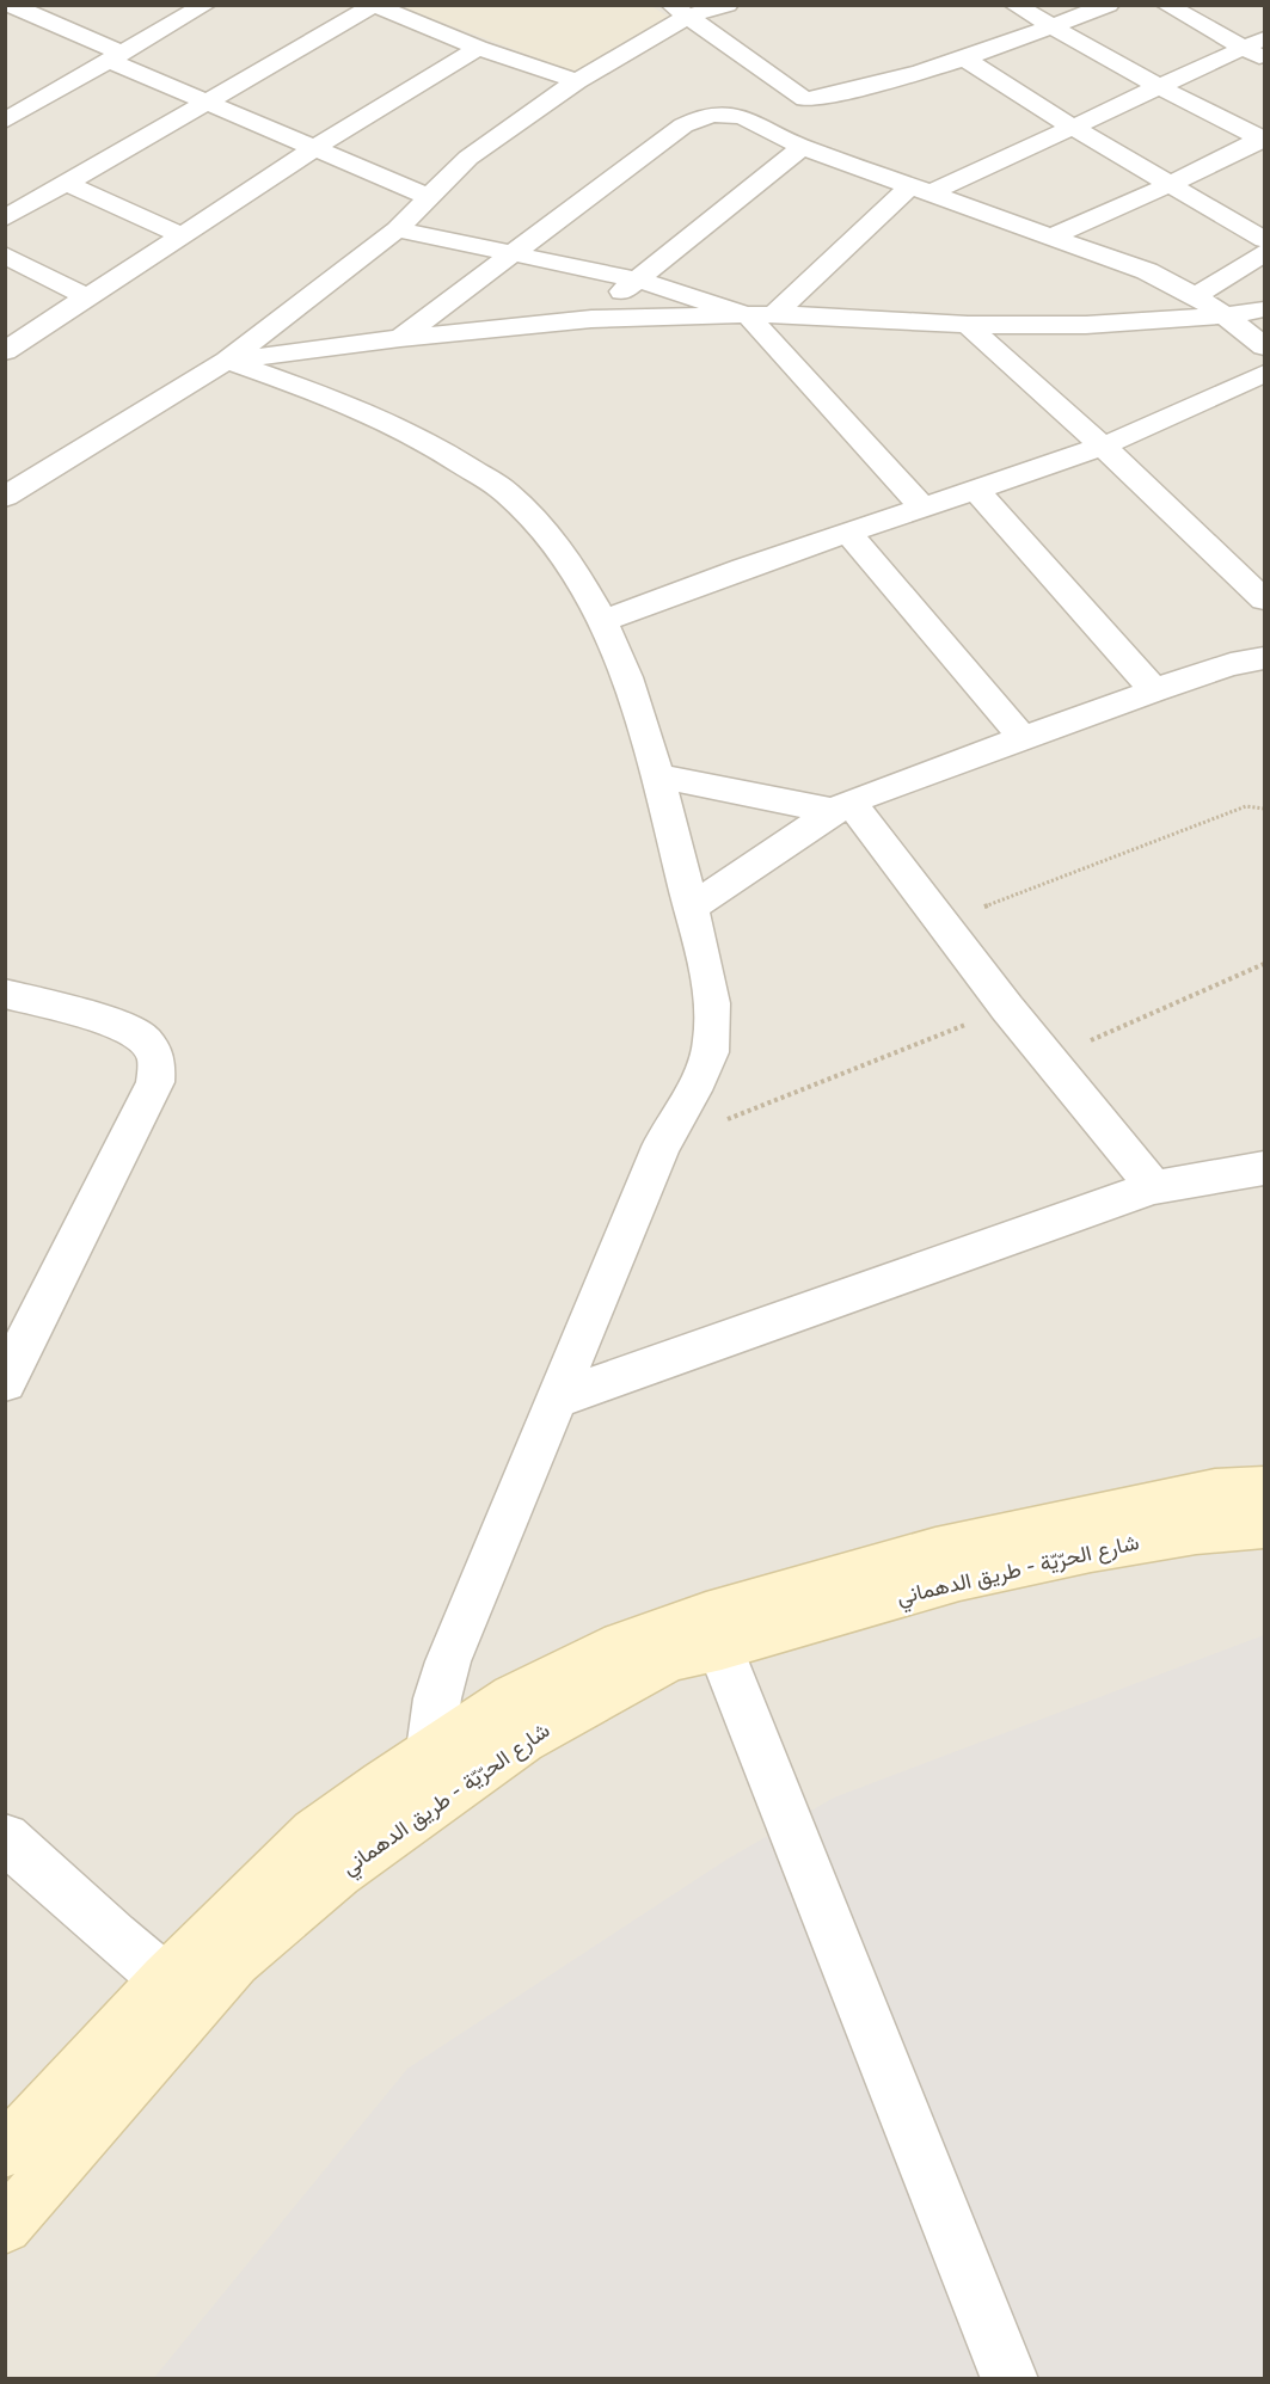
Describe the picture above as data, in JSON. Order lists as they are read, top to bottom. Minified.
{"streets":{"main road":["شارع الحرّيّة - طريق الدهماني"]}}
